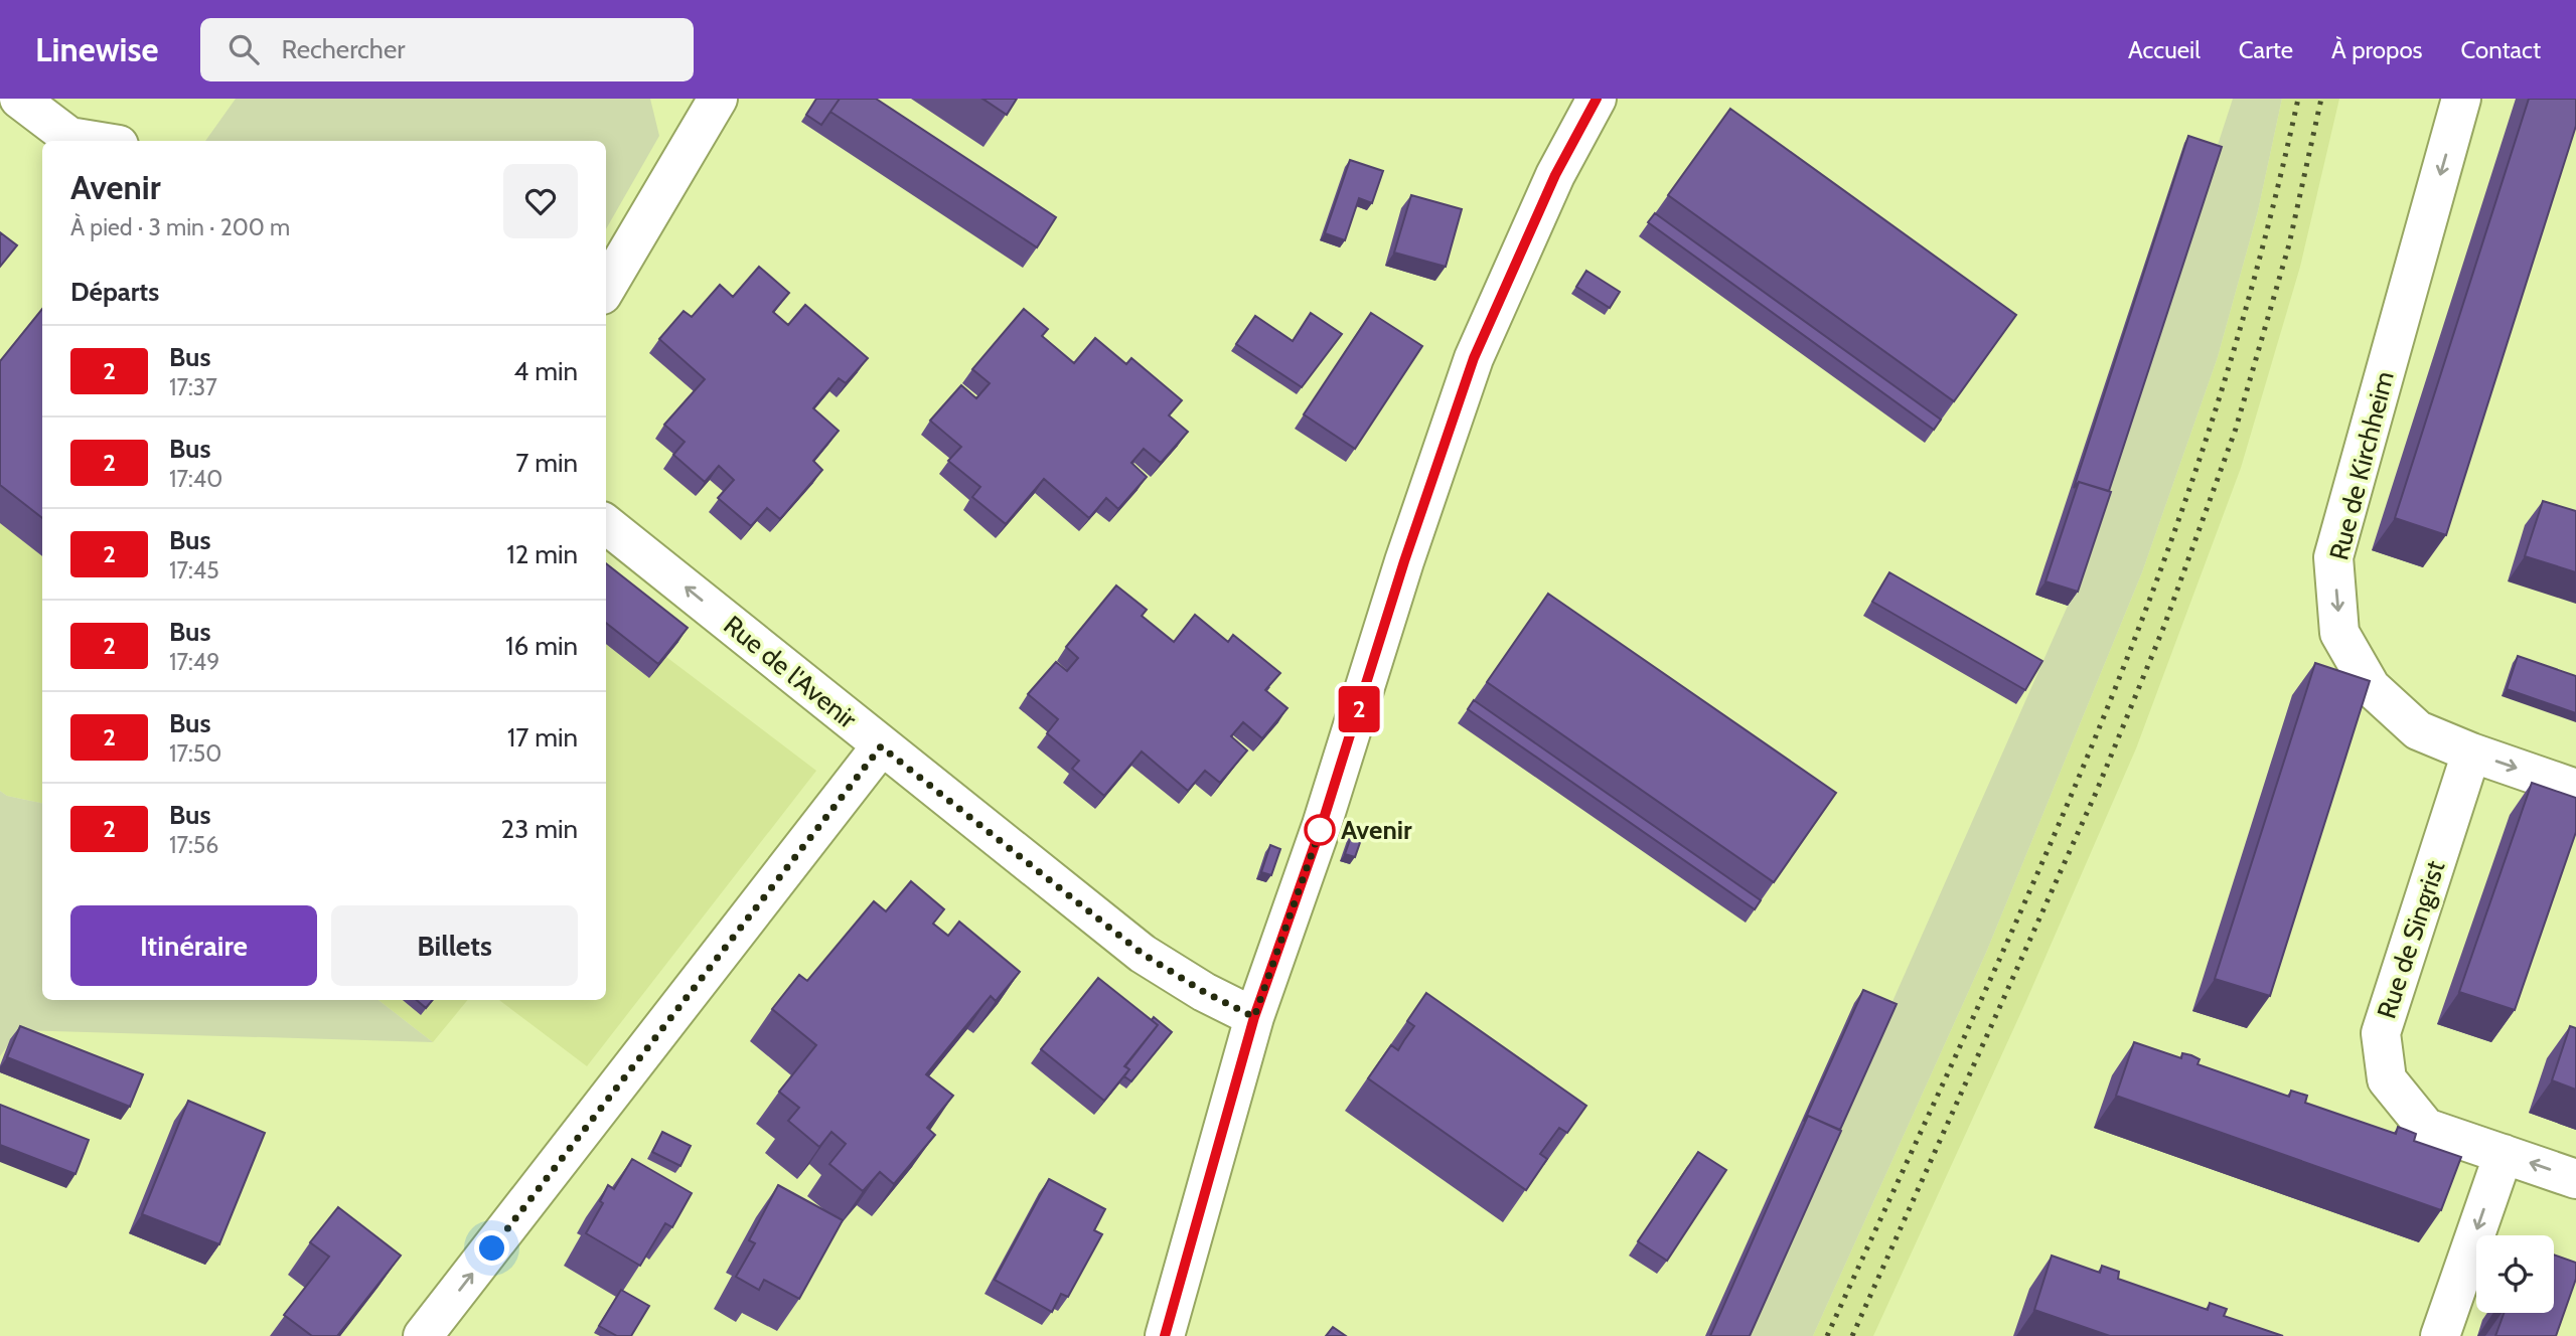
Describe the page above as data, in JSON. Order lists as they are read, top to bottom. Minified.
{"streets":{"street":["Rue de Kirchheim","Rue de l'Avenir","Rue de Singrist"]},"crossings":[["Rue de Kirchheim","Rue de Singrist"]],"one_way":["Rue de Kirchheim","Rue de l'Avenir"],"places":["Avenir"],"lines":["bus line 2"],"page":{"header":"Linewise","search":"Rechercher","nav":["Accueil","Carte","À propos","Contact"],"on_map":"2","heading":[["Avenir","À pied · 3 min · 200 m"],"Départs"],"list":[{"mark":"2","name":"Bus","note":"17:37","value":"4 min"},{"mark":"2","name":"Bus","note":"17:40","value":"7 min"},{"mark":"2","name":"Bus","note":"17:45","value":"12 min"},{"mark":"2","name":"Bus","note":"17:49","value":"16 min"},{"mark":"2","name":"Bus","note":"17:50","value":"17 min"},{"mark":"2","name":"Bus","note":"17:56","value":"23 min"}],"buttons":["Itinéraire","Billets"]}}
